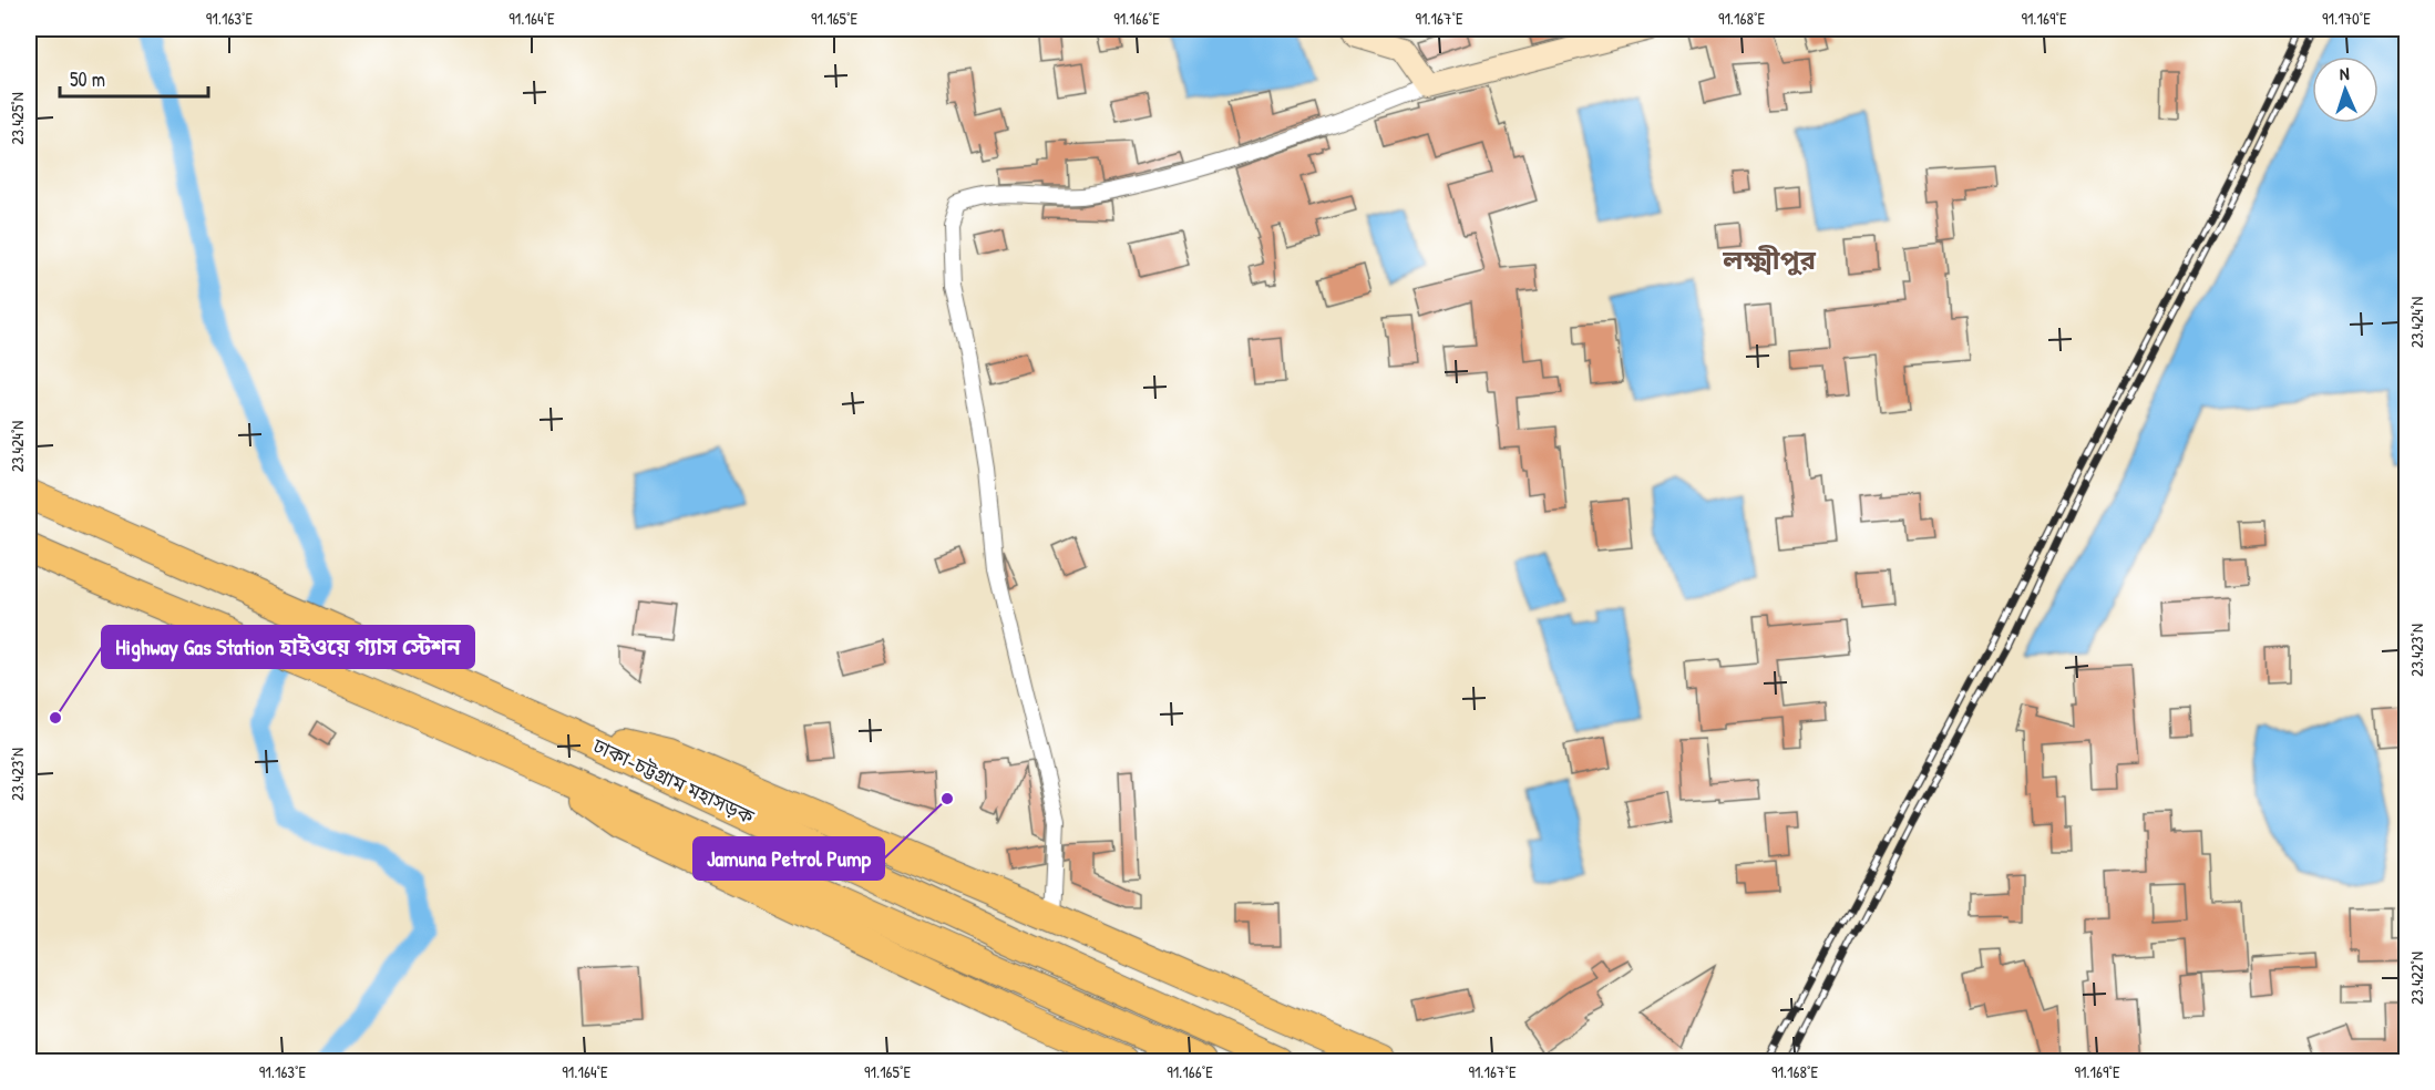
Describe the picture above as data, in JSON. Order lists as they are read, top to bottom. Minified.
{"streets":{"highway":["ঢাকা-চট্টগ্রাম মহাসড়ক"]},"districts":["লক্ষ্মীপুর"],"places":["Highway Gas Station হাইওয়ে গ্যাস স্টেশন","Jamuna Petrol Pump"],"scale_bar":"50 m","north":"top","coordinates":["91.163°E","91.164°E","91.165°E","91.166°E","91.167°E","91.168°E","91.169°E","91.170°E","23.425°N","23.424°N","23.423°N","23.422°N"]}
